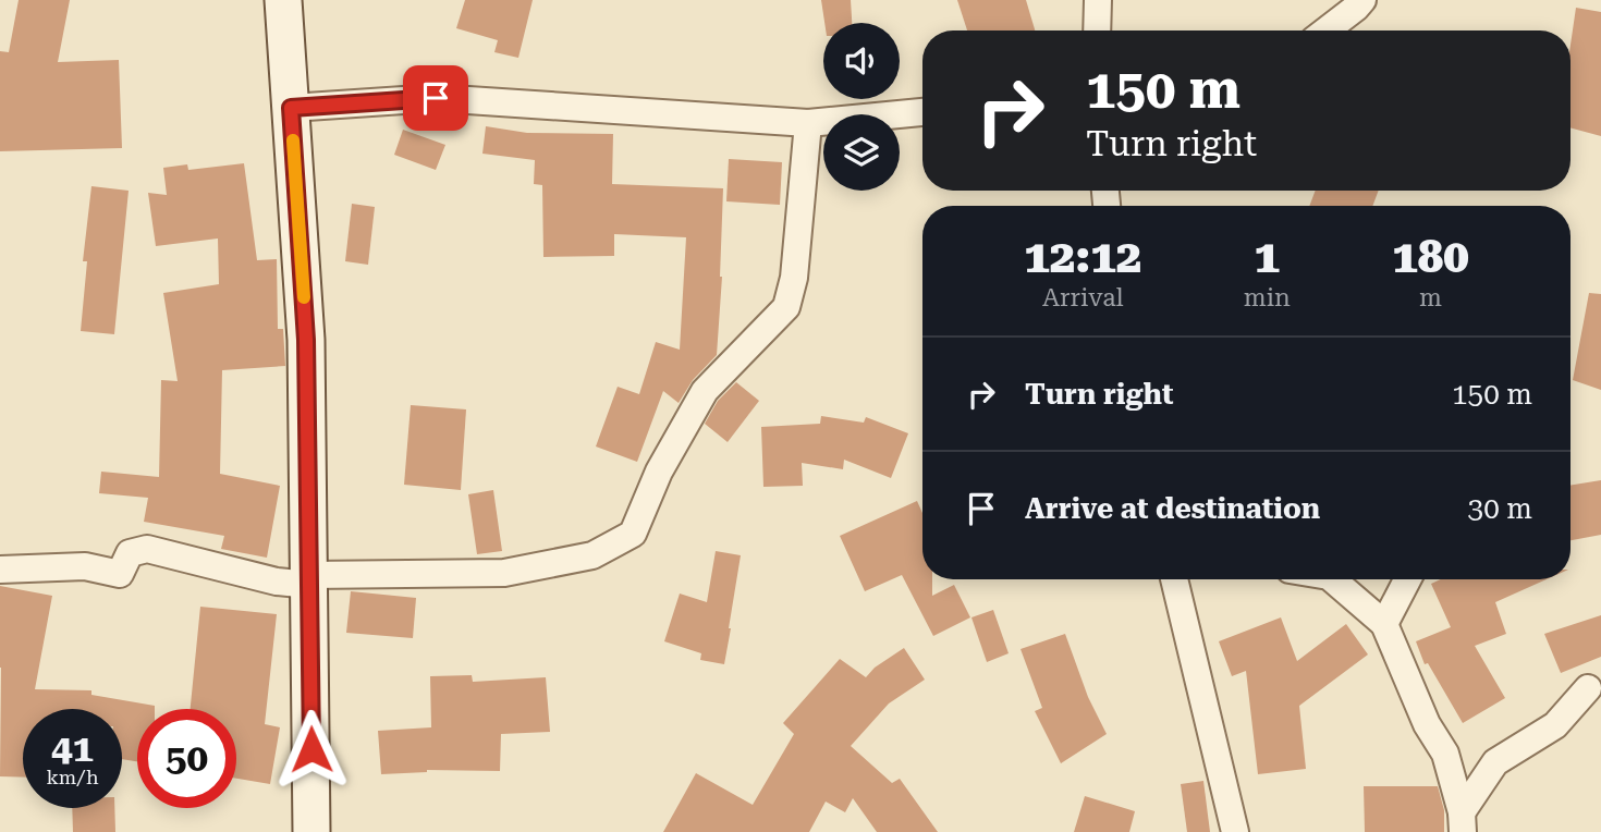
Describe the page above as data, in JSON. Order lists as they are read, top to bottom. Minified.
{"page":{"turn":["150 m","Turn right"],"eta":["12:12","Arrival","1","min","180","m"],"list":[{"name":"Turn right","value":"150 m"},{"name":"Arrive at destination","value":"30 m"}],"speed":"41 km/h","limit":"50"}}
